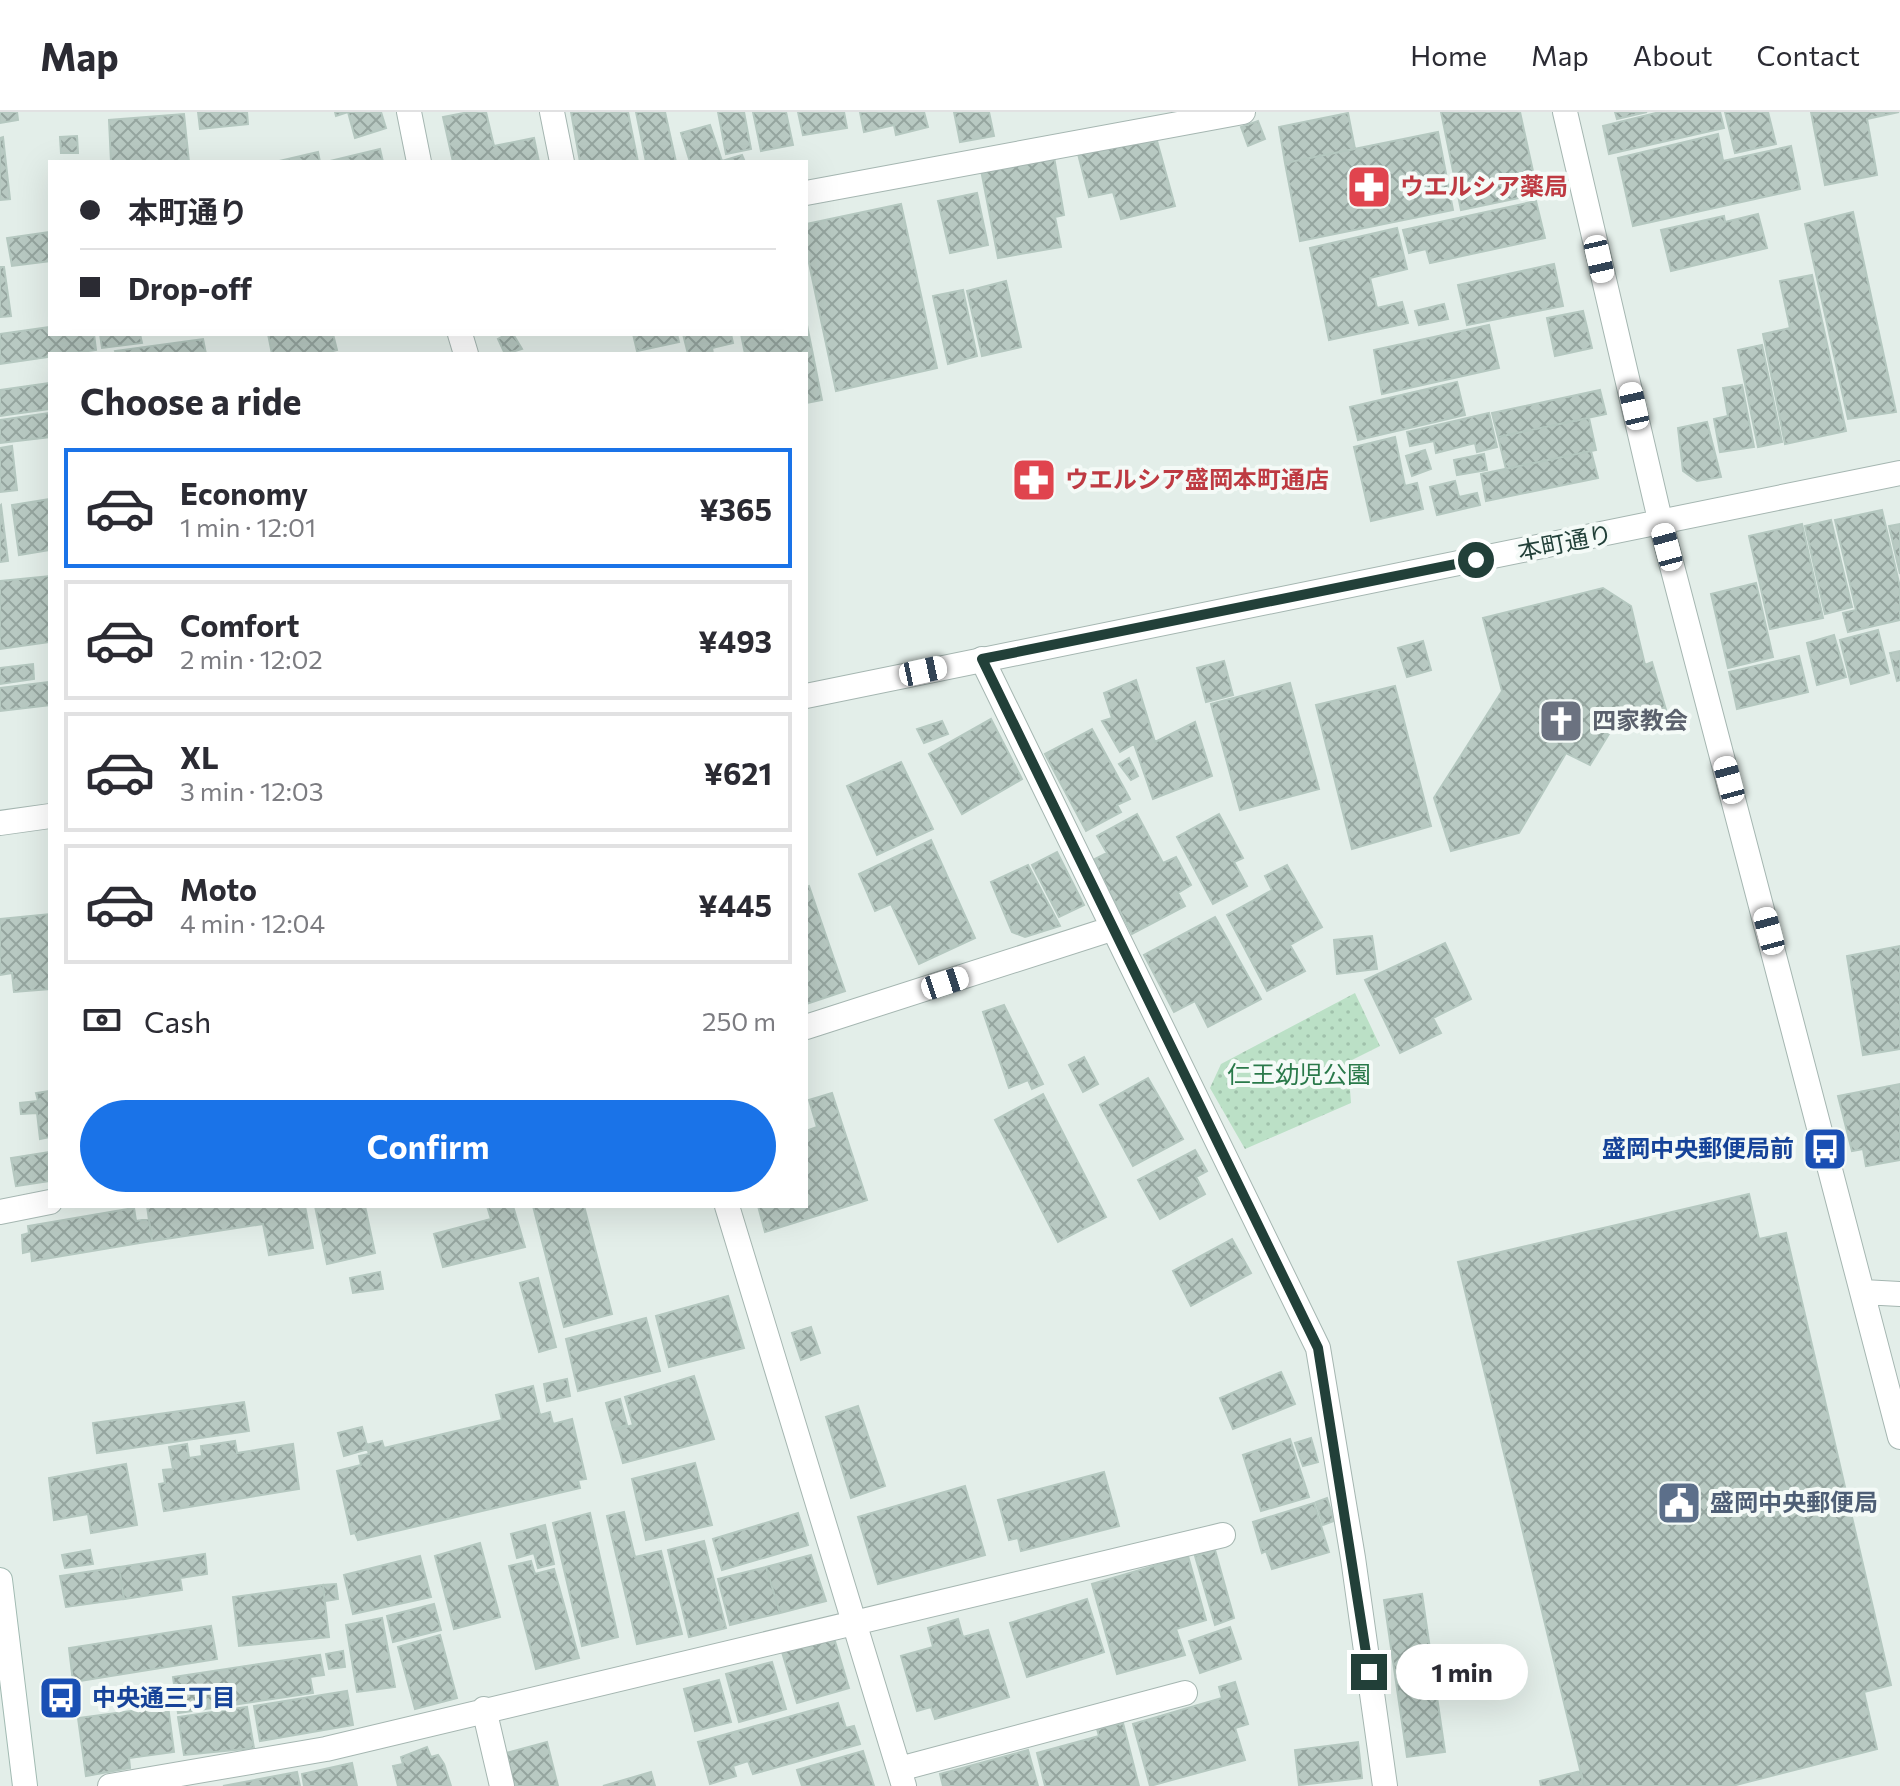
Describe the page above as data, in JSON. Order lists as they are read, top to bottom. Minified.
{"streets":{"street":["本町通り"]},"parks":["仁王幼児公園"],"places":{"pharmacy":["ウエルシア薬局","ウエルシア盛岡本町通店"],"church":["四家教会"],"bus stop":["盛岡中央郵便局前","中央通三丁目"],"public building":["盛岡中央郵便局"]},"page":{"header":"Map","nav":["Home","Map","About","Contact"],"banner":["本町通り","Drop-off"],"heading":"Choose a ride","list":[{"name":"Economy","note":"1 min · 12:01","value":"¥365"},{"name":"Comfort","note":"2 min · 12:02","value":"¥493"},{"name":"XL","note":"3 min · 12:03","value":"¥621"},{"name":"Moto","note":"4 min · 12:04","value":"¥445"}],"pay":["Cash","250 m"],"buttons":"Confirm","bubble":"1 min"}}
